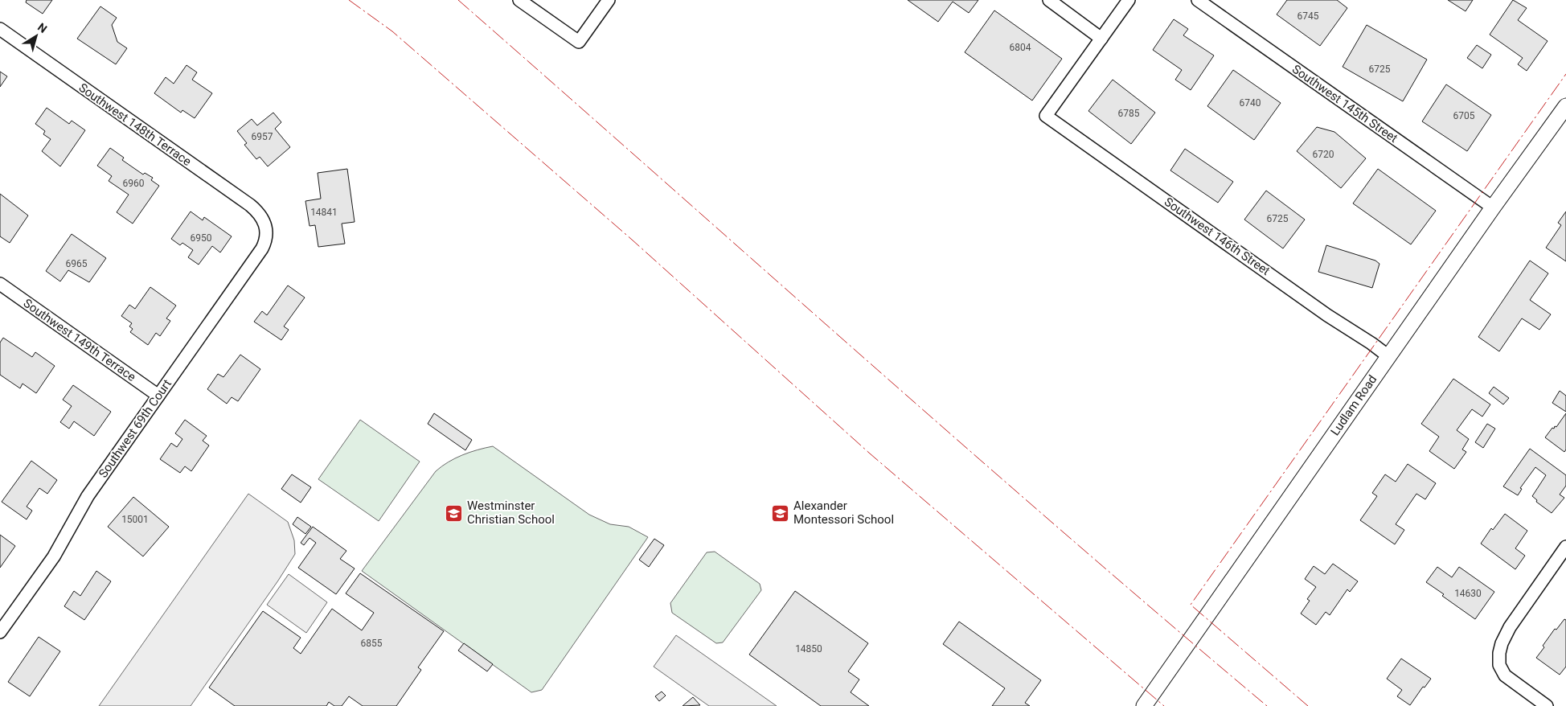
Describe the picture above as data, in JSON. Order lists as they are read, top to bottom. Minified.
{"streets":{"street":["Southwest 145th Street","Southwest 148th Terrace","Southwest 146th Street","Southwest 149th Terrace","Ludlam Road","Southwest 69th Court"]},"crossings":[["Southwest 145th Street","Ludlam Road"],["Southwest 148th Terrace","Southwest 69th Court"],["Southwest 146th Street","Ludlam Road"],["Southwest 149th Terrace","Southwest 69th Court"]],"places":{"school or university":["Westminster Christian School","Alexander Montessori School"]},"house_numbers":["6745","6804","6725","6740","6785","6705","6957","6720","6960","14841","6725","6950","6965","15001","14630","6855","14850"],"north":"top right"}
